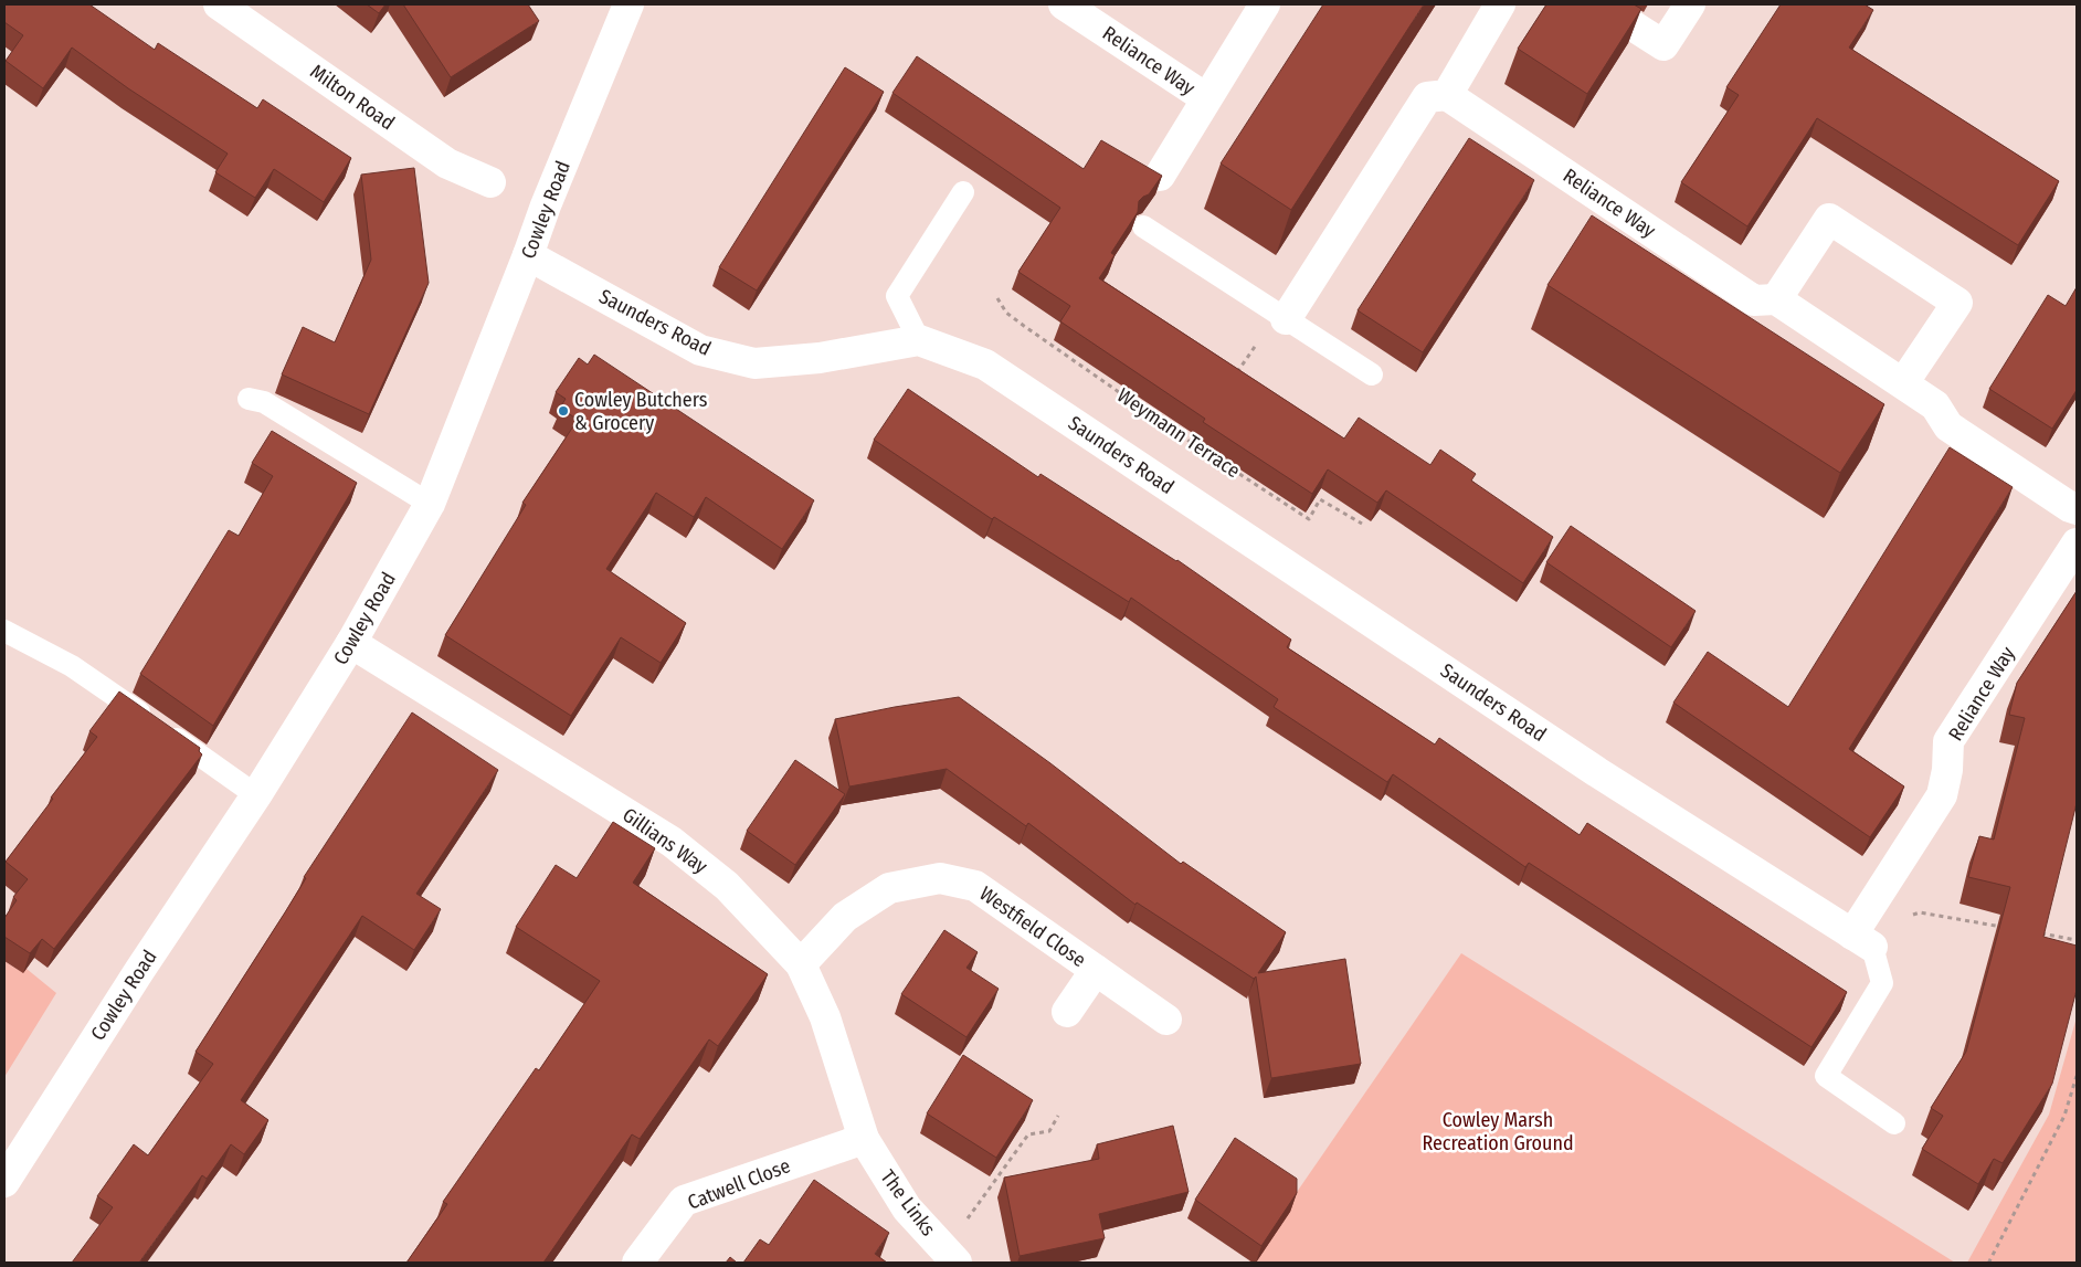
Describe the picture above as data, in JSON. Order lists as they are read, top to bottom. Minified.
{"streets":{"street":["Reliance Way","Milton Road","Cowley Road","Saunders Road","Gillians Way","Westfield Close","Catwell Close","The Links"],"path":["Weymann Terrace"]},"crossings":[["Reliance Way","Saunders Road"],["Cowley Road","Saunders Road"],["Cowley Road","Gillians Way"],["Gillians Way","Westfield Close"],["Gillians Way","Catwell Close"],["Gillians Way","The Links"],["Catwell Close","The Links"]],"parks":["Cowley Marsh Recreation Ground"],"places":["Cowley Butchers & Grocery"]}
